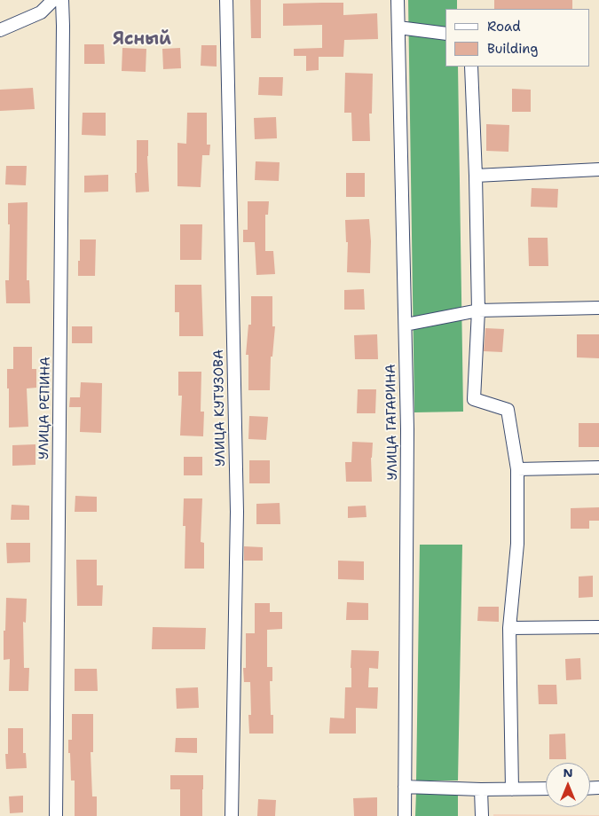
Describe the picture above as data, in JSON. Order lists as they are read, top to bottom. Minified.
{"streets":{"street":["УЛИЦА РЕПИНА","УЛИЦА КУТУЗОВА","УЛИЦА ГАГАРИНА"]},"districts":["Ясный"],"legend":["Road","Building"],"north":"top"}
